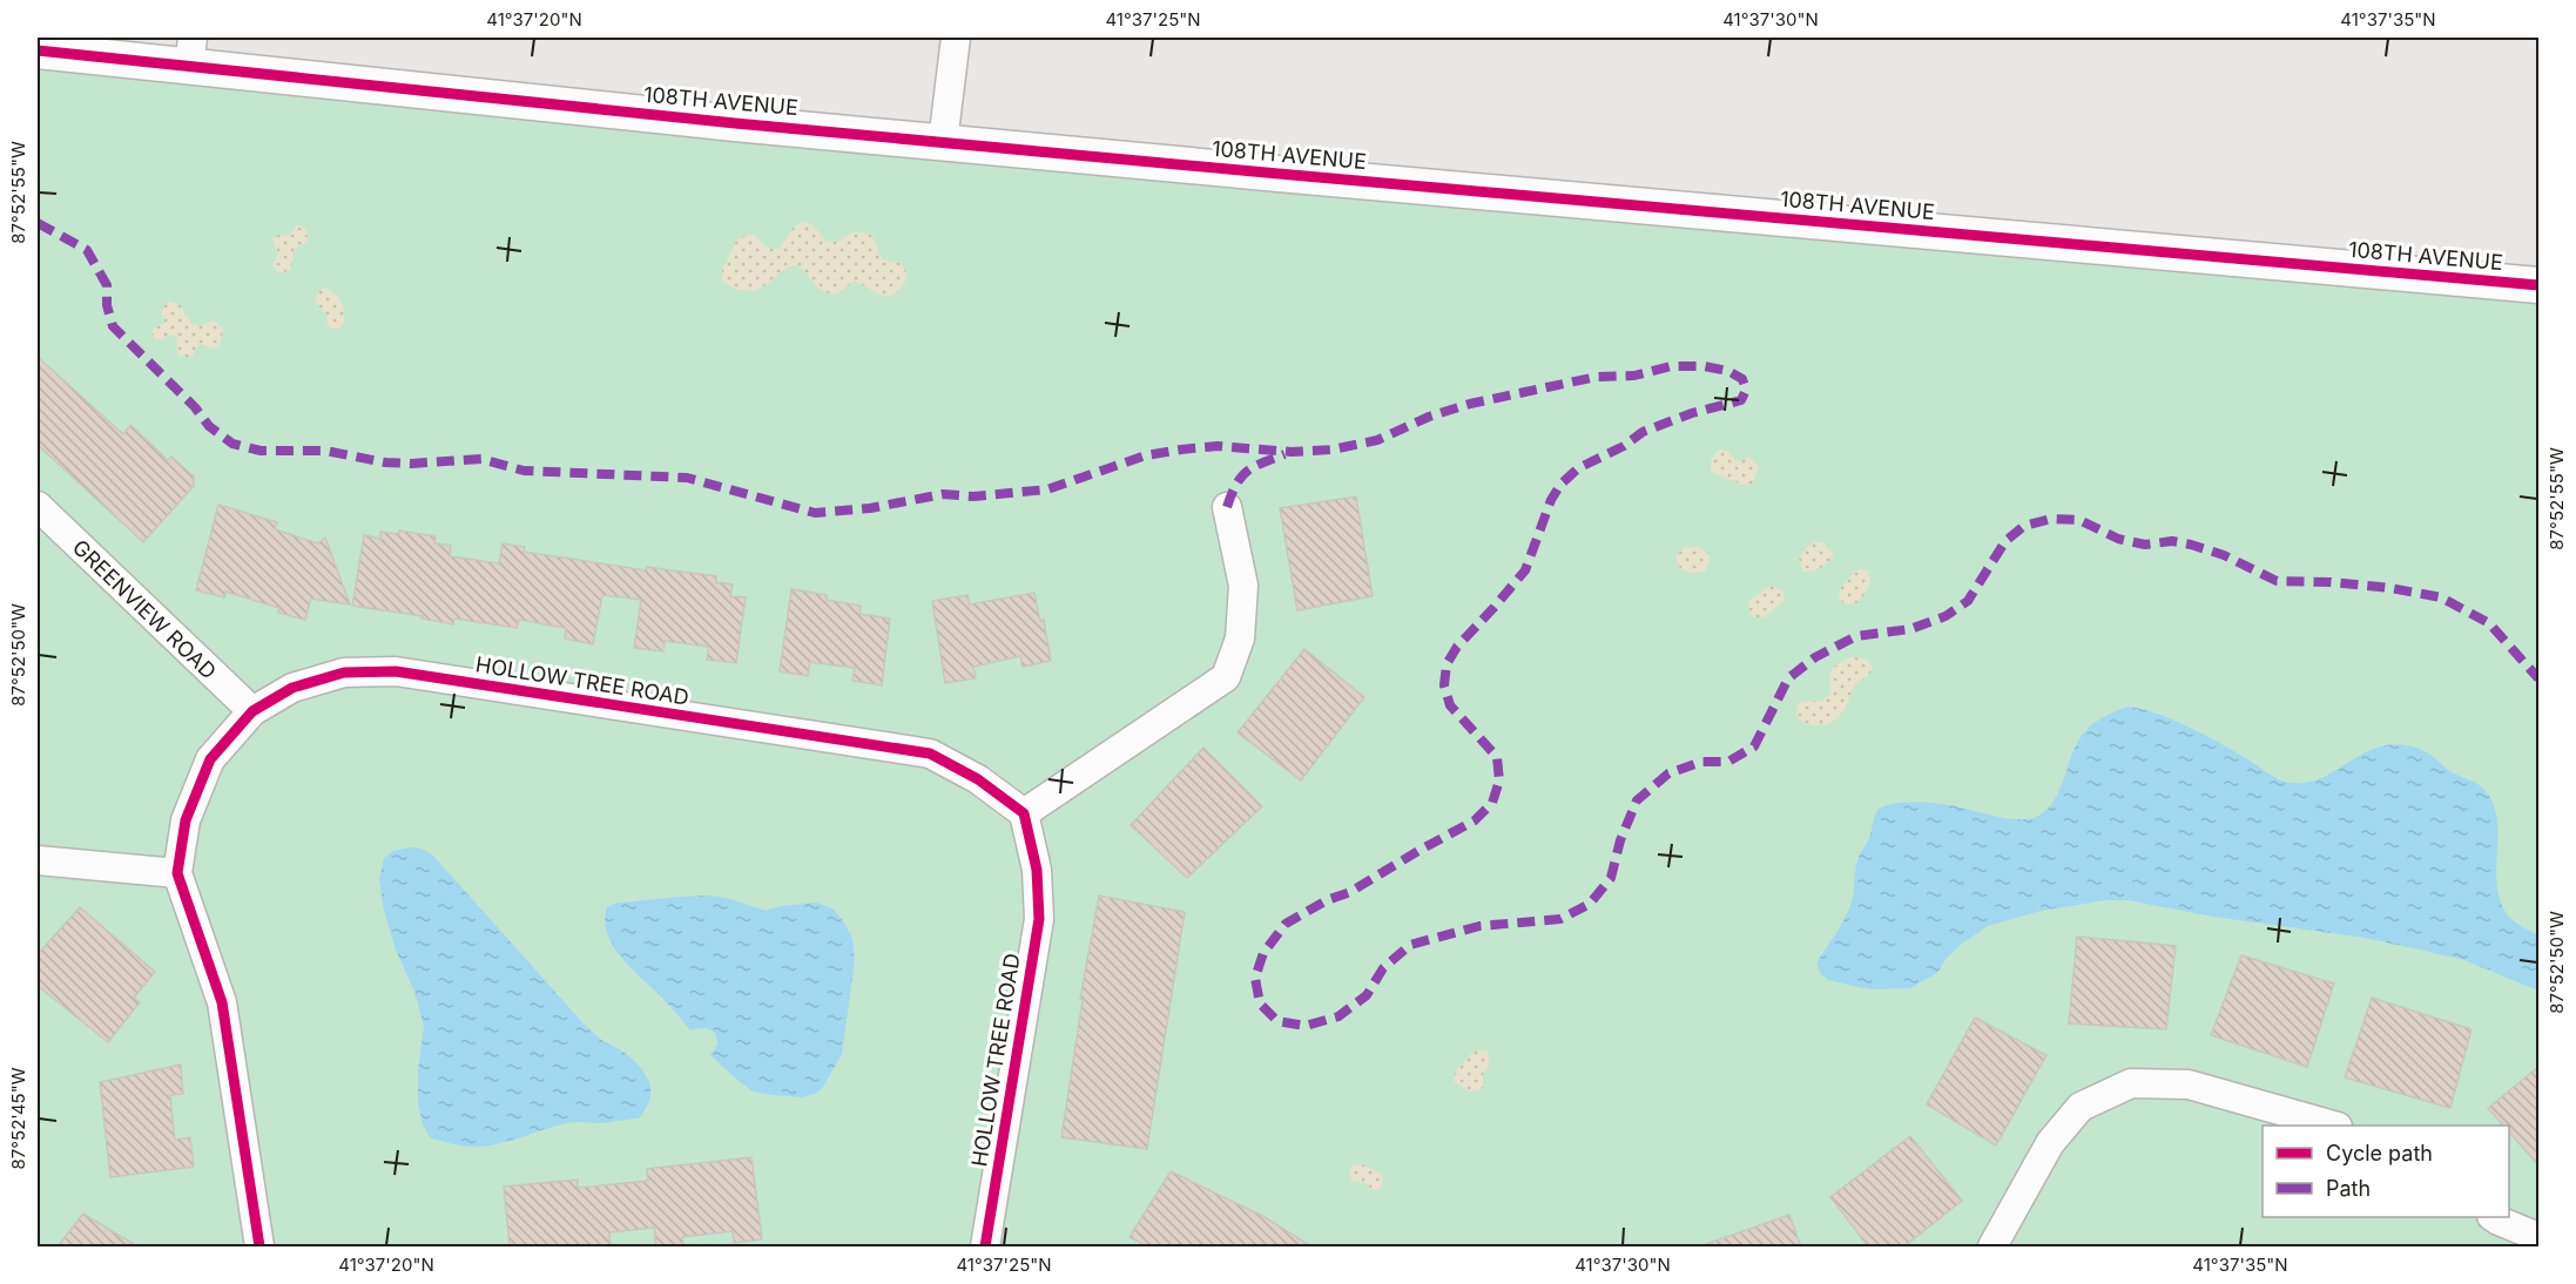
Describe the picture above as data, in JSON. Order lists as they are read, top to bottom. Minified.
{"streets":{"street":["108TH AVENUE","GREENVIEW ROAD","HOLLOW TREE ROAD"]},"crossings":[["GREENVIEW ROAD","HOLLOW TREE ROAD"]],"legend":["Cycle path","Path"],"coordinates":["41°37'20\"N","41°37'25\"N","41°37'30\"N","41°37'35\"N","87°52'55\"W","87°52'50\"W","87°52'45\"W"]}
